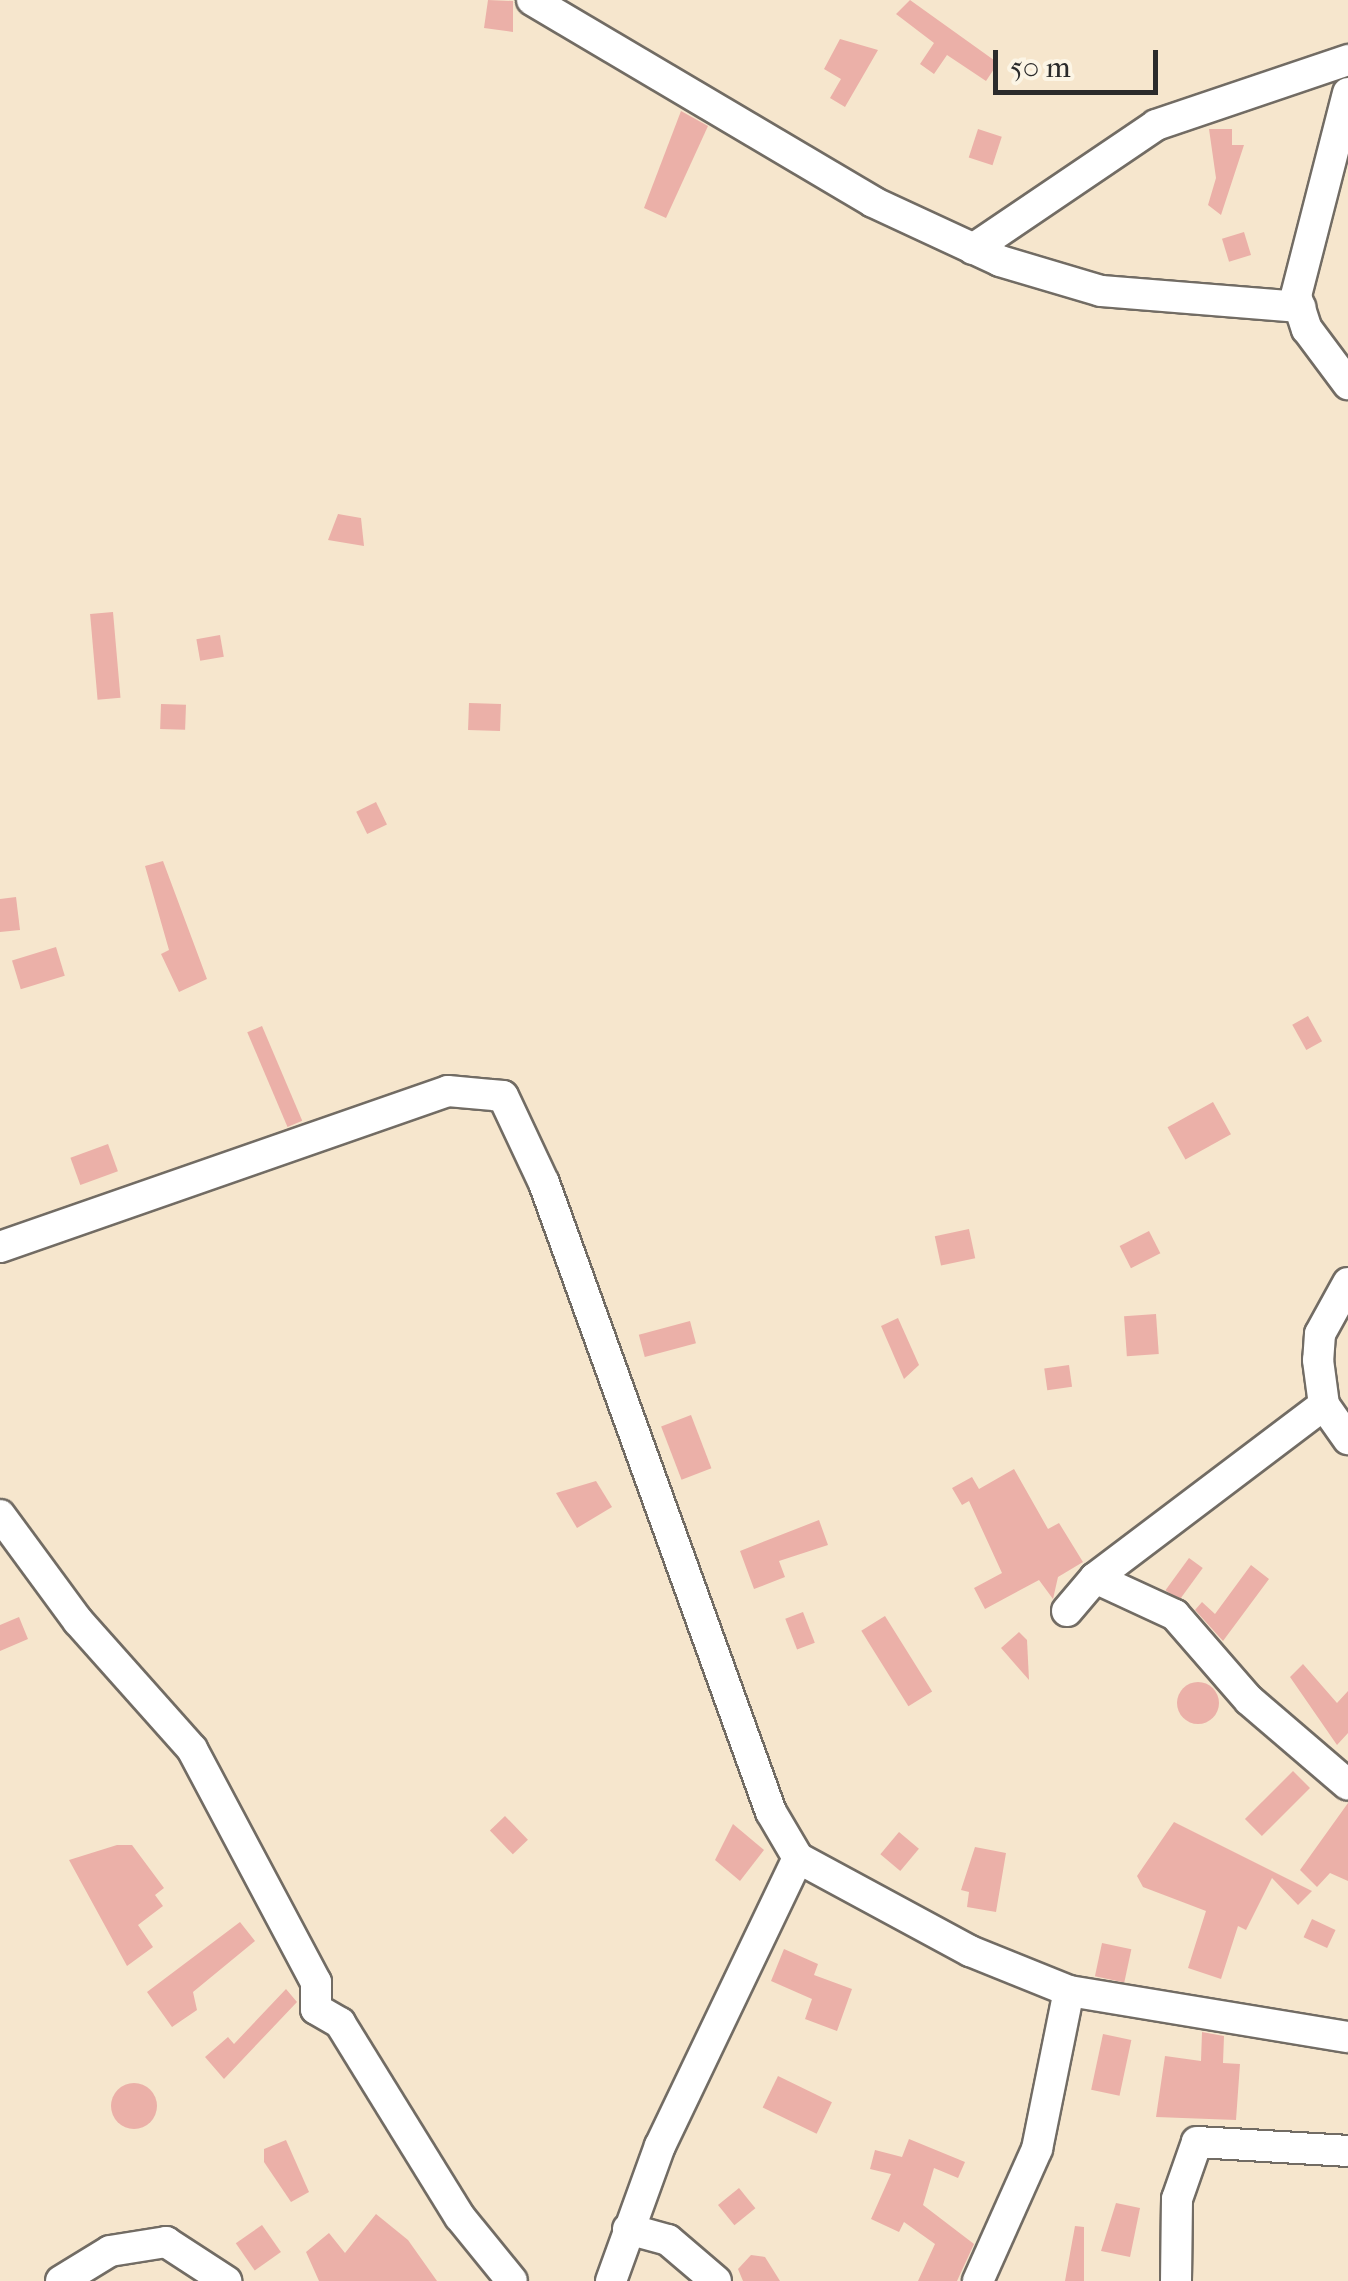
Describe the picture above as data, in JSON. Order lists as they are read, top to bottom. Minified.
{"scale_bar":"50 m"}
